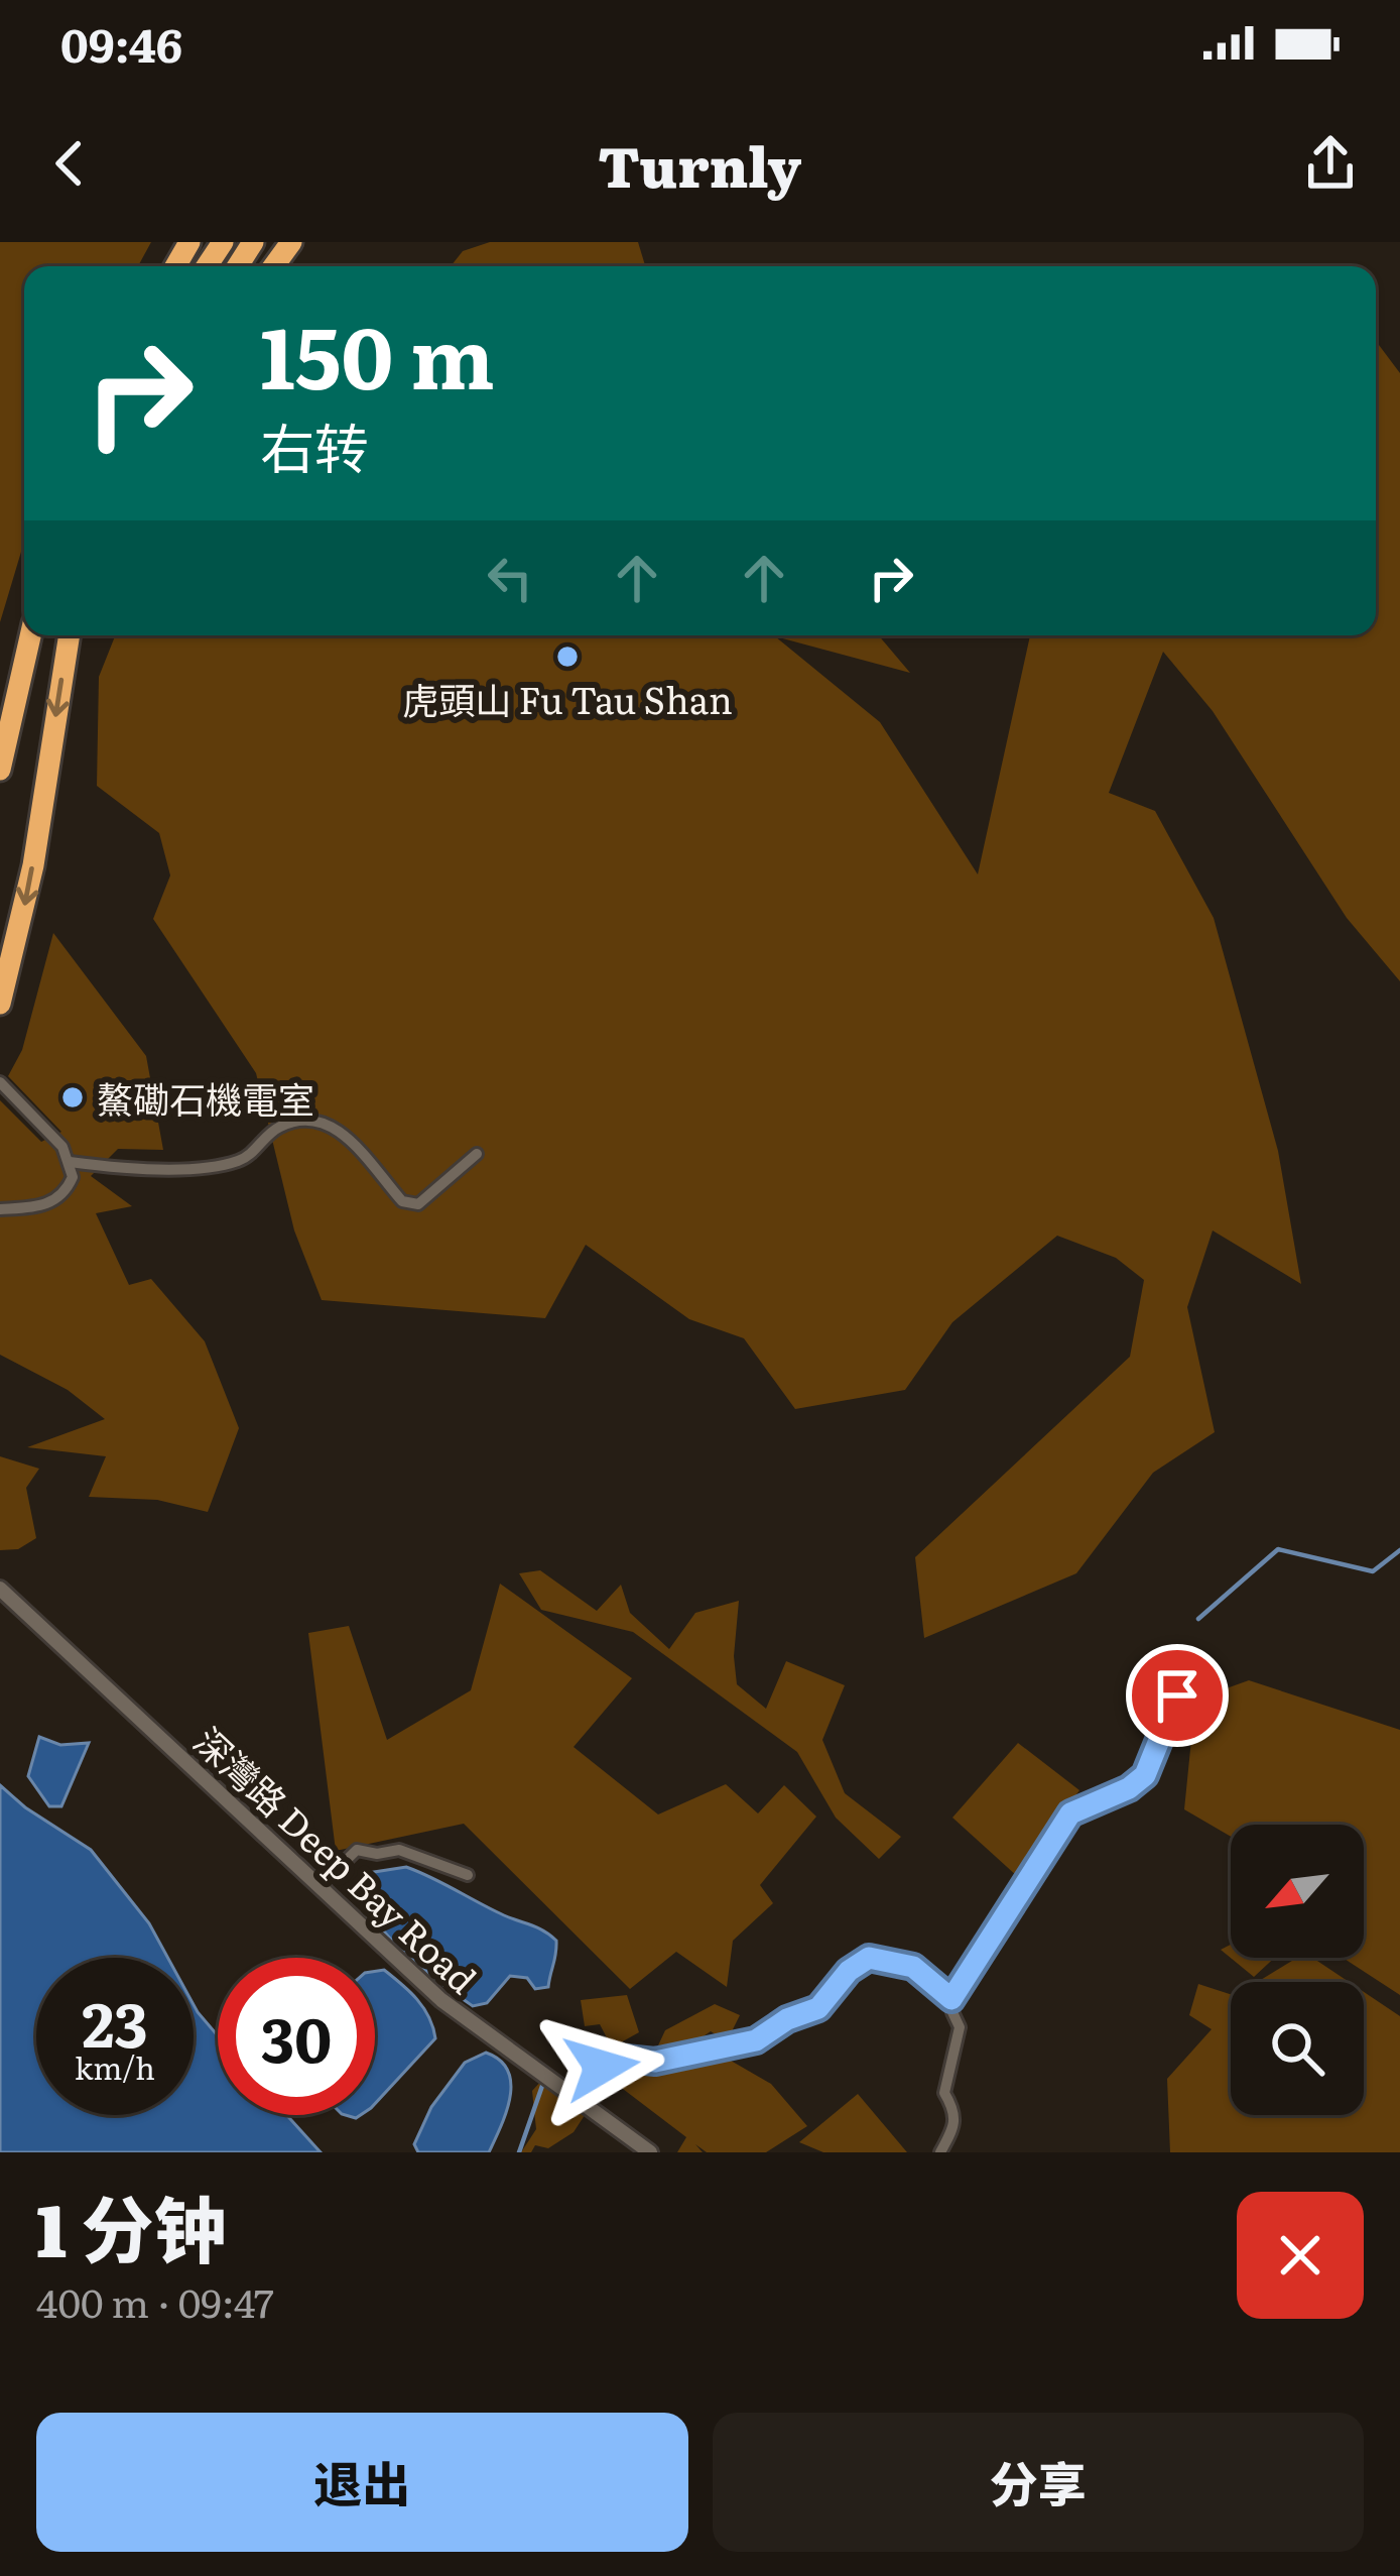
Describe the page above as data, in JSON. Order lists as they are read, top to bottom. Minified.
{"streets":{"street":["深灣路 Deep Bay Road"]},"places":["虎頭山 Fu Tau Shan","鰲磡石機電室"],"north":"bottom left","page":{"status":"09:46","header":"Turnly","turn":["150 m","右转"],"speed":"23 km/h","limit":"30","heading":["1 分钟","400 m · 09:47"],"buttons":["退出","分享"]}}
